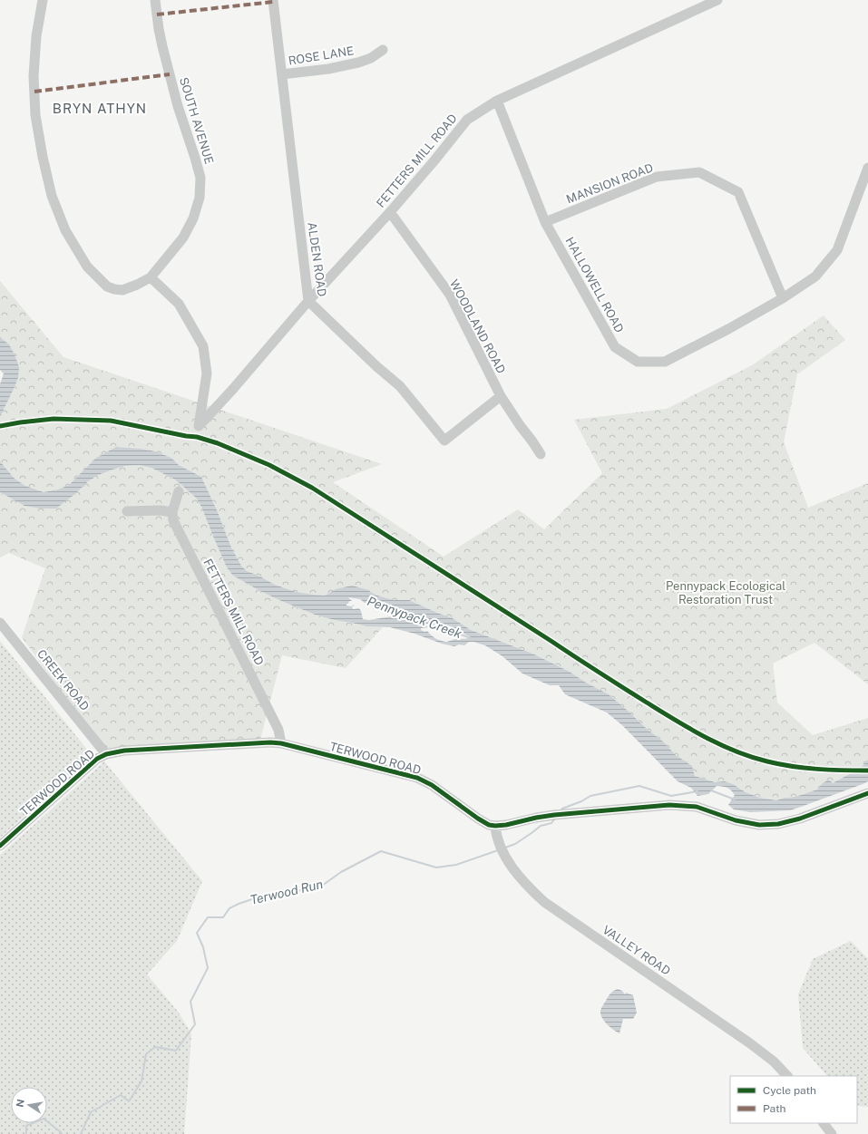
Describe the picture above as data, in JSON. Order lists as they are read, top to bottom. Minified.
{"streets":{"street":["ROSE LANE","SOUTH AVENUE","FETTERS MILL ROAD","MANSION ROAD","ALDEN ROAD","HALLOWELL ROAD","WOODLAND ROAD","CREEK ROAD","TERWOOD ROAD","VALLEY ROAD"]},"crossings":[["ROSE LANE","ALDEN ROAD"],["SOUTH AVENUE","FETTERS MILL ROAD"],["FETTERS MILL ROAD","ALDEN ROAD"],["FETTERS MILL ROAD","HALLOWELL ROAD"],["FETTERS MILL ROAD","WOODLAND ROAD"],["FETTERS MILL ROAD","TERWOOD ROAD"],["MANSION ROAD","HALLOWELL ROAD"],["ALDEN ROAD","WOODLAND ROAD"],["CREEK ROAD","TERWOOD ROAD"],["TERWOOD ROAD","VALLEY ROAD"]],"districts":["BRYN ATHYN"],"water":["Pennypack Creek","Terwood Run"],"parks":["Pennypack Ecological Restoration Trust"],"legend":["Cycle path","Path"],"north":"left"}
